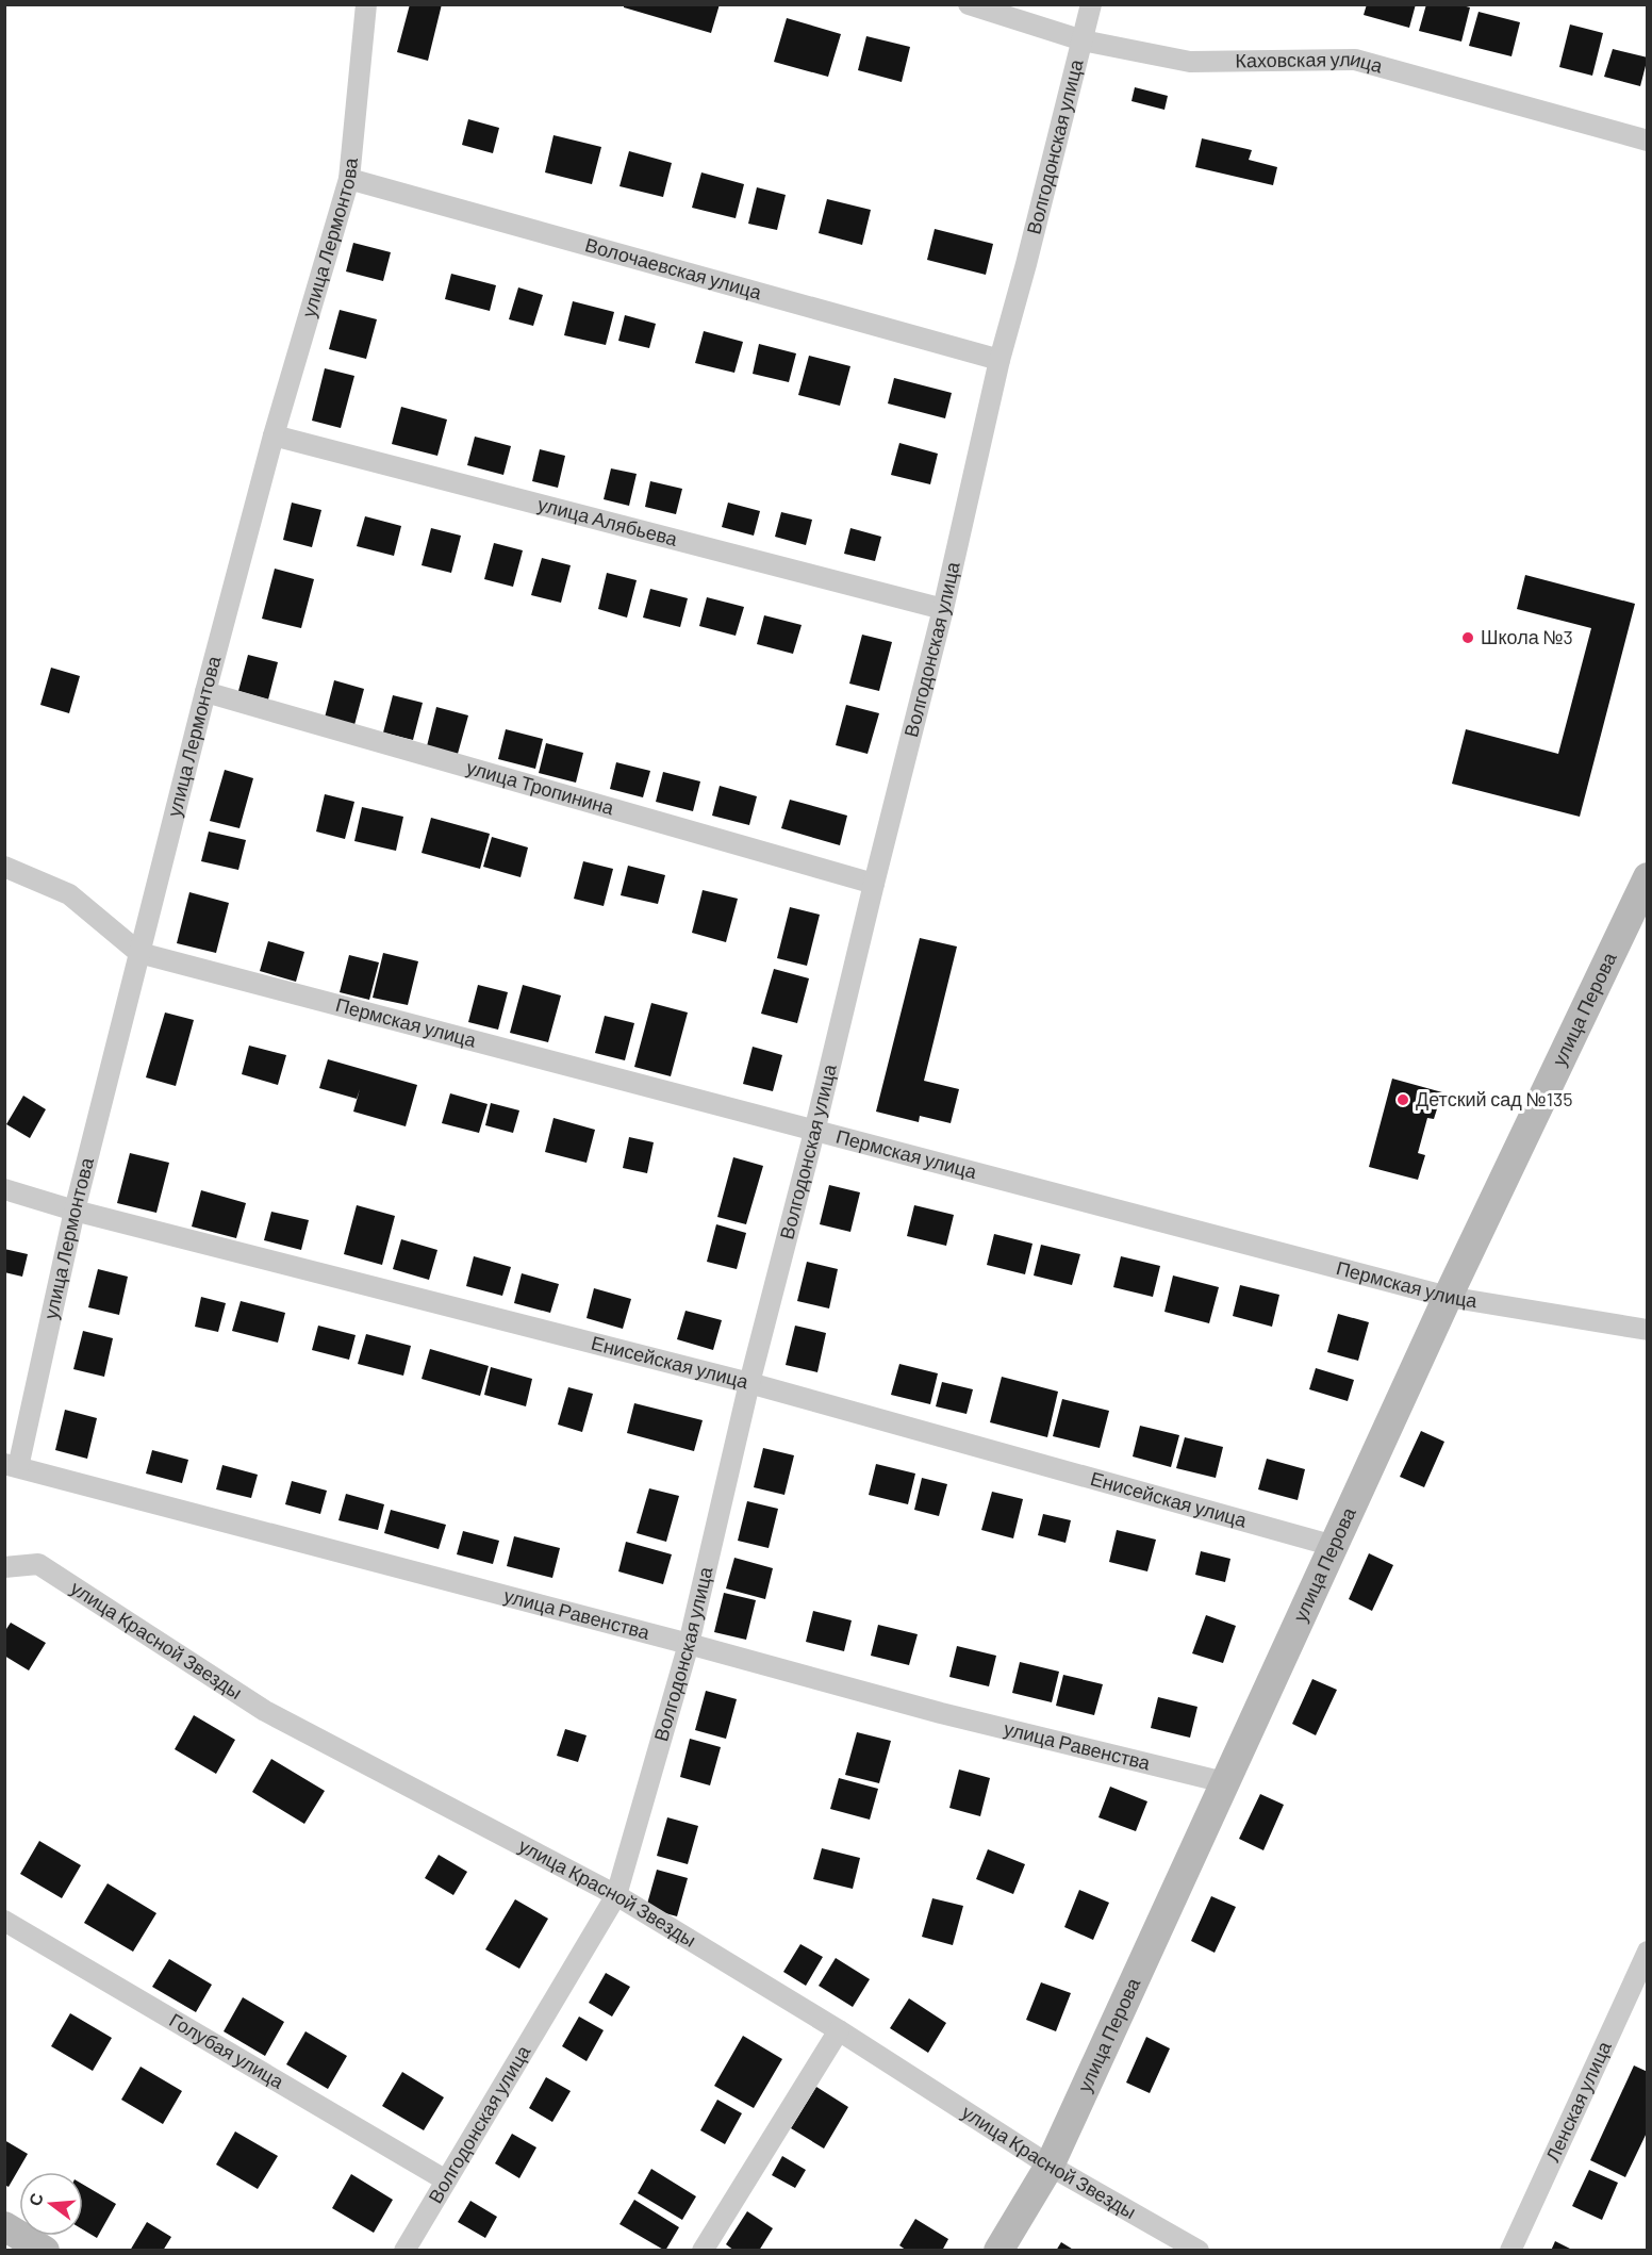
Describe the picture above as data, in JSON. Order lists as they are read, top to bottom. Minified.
{"streets":{"main road":["улица Перова"],"street":["Каховская улица","Волгодонская улица","улица Лермонтова","Волочаевская улица","улица Алябьева","улица Тропинина","Пермская улица","Енисейская улица","улица Равенства","улица Красной Звезды","Голубая улица","Ленская улица"]},"crossings":[["Каховская улица","Волгодонская улица"],["Волгодонская улица","Волочаевская улица"],["Волгодонская улица","улица Алябьева"],["Волгодонская улица","улица Тропинина"],["Волгодонская улица","Пермская улица"],["Волгодонская улица","Енисейская улица"],["Волгодонская улица","улица Равенства"],["Волгодонская улица","улица Красной Звезды"],["Волгодонская улица","Голубая улица"],["улица Лермонтова","Волочаевская улица"],["улица Лермонтова","улица Алябьева"],["улица Лермонтова","улица Тропинина"],["улица Лермонтова","Пермская улица"],["улица Лермонтова","Енисейская улица"],["улица Лермонтова","улица Равенства"],["улица Перова","Пермская улица"],["улица Перова","Енисейская улица"],["улица Перова","улица Равенства"],["улица Перова","улица Красной Звезды"]],"places":["Школа №3","Детский сад №135"],"north":"left"}
